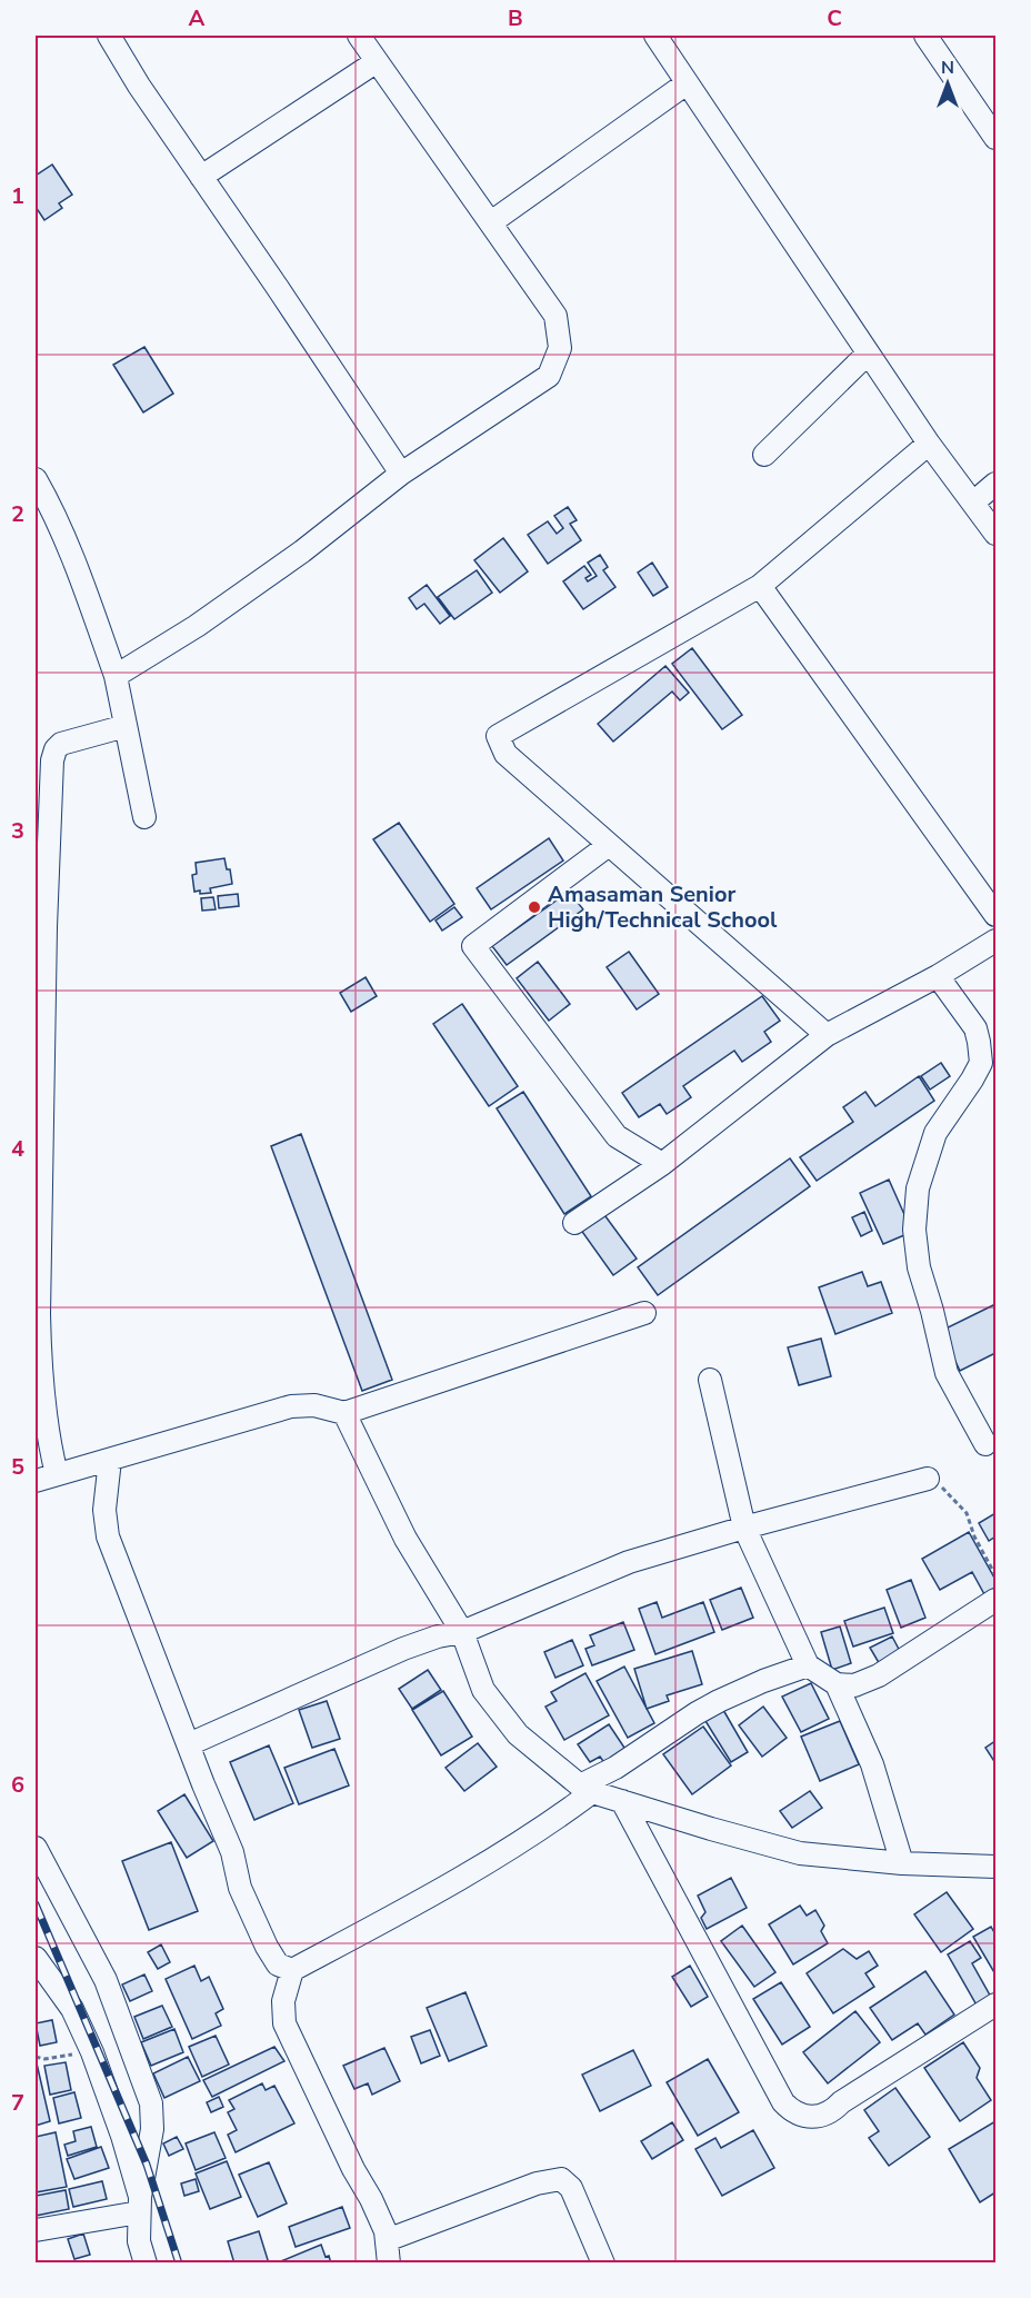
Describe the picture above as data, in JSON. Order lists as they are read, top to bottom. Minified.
{"places":["Amasaman Senior High/Technical School"],"north":"top","grid":{"columns":["A","B","C"],"rows":["1","2","3","4","5","6","7"]}}
